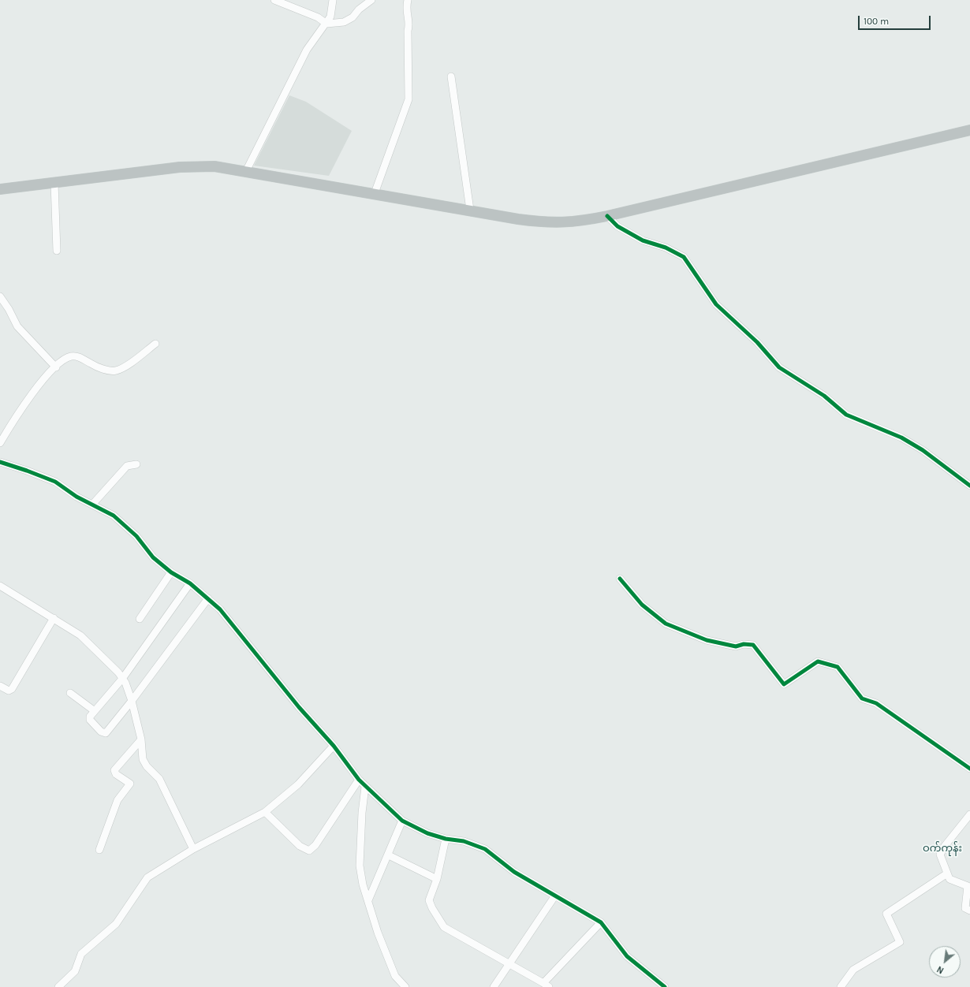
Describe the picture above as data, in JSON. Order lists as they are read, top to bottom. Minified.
{"districts":["ဝက်ကုန်း"],"scale_bar":"100 m","north":"bottom left"}
